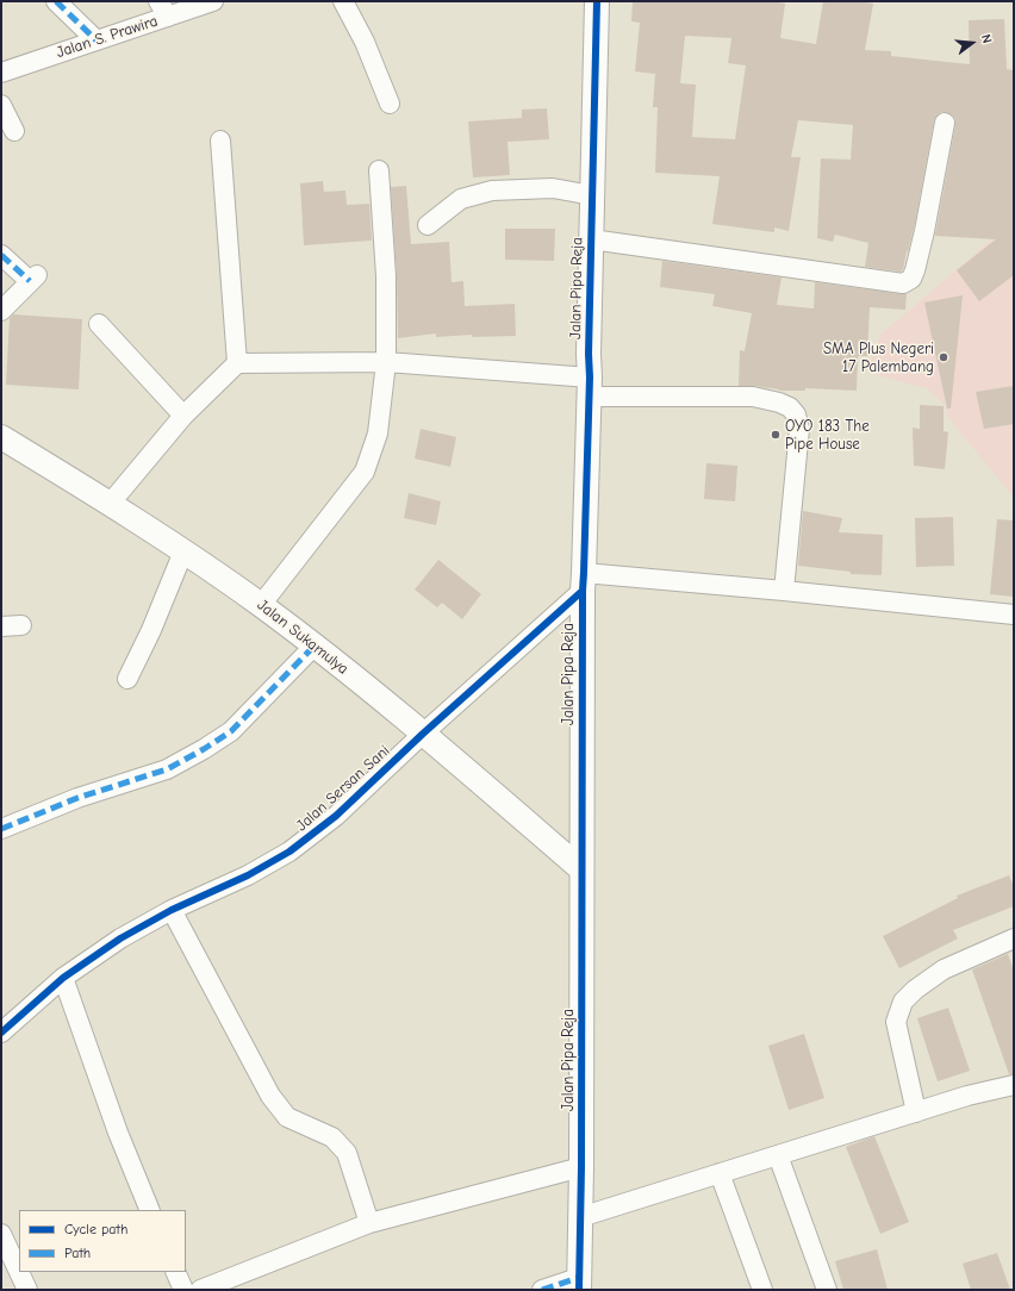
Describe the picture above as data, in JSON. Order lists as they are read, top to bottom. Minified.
{"streets":{"street":["Jalan S. Prawira","Jalan Pipa Reja","Jalan Sukamulya","Jalan Sersan Sani"]},"crossings":[["Jalan Pipa Reja","Jalan Sukamulya"],["Jalan Pipa Reja","Jalan Sersan Sani"],["Jalan Sukamulya","Jalan Sersan Sani"]],"places":["SMA Plus Negeri 17 Palembang","OYO 183 The Pipe House"],"legend":["Cycle path","Path"],"north":"right"}
